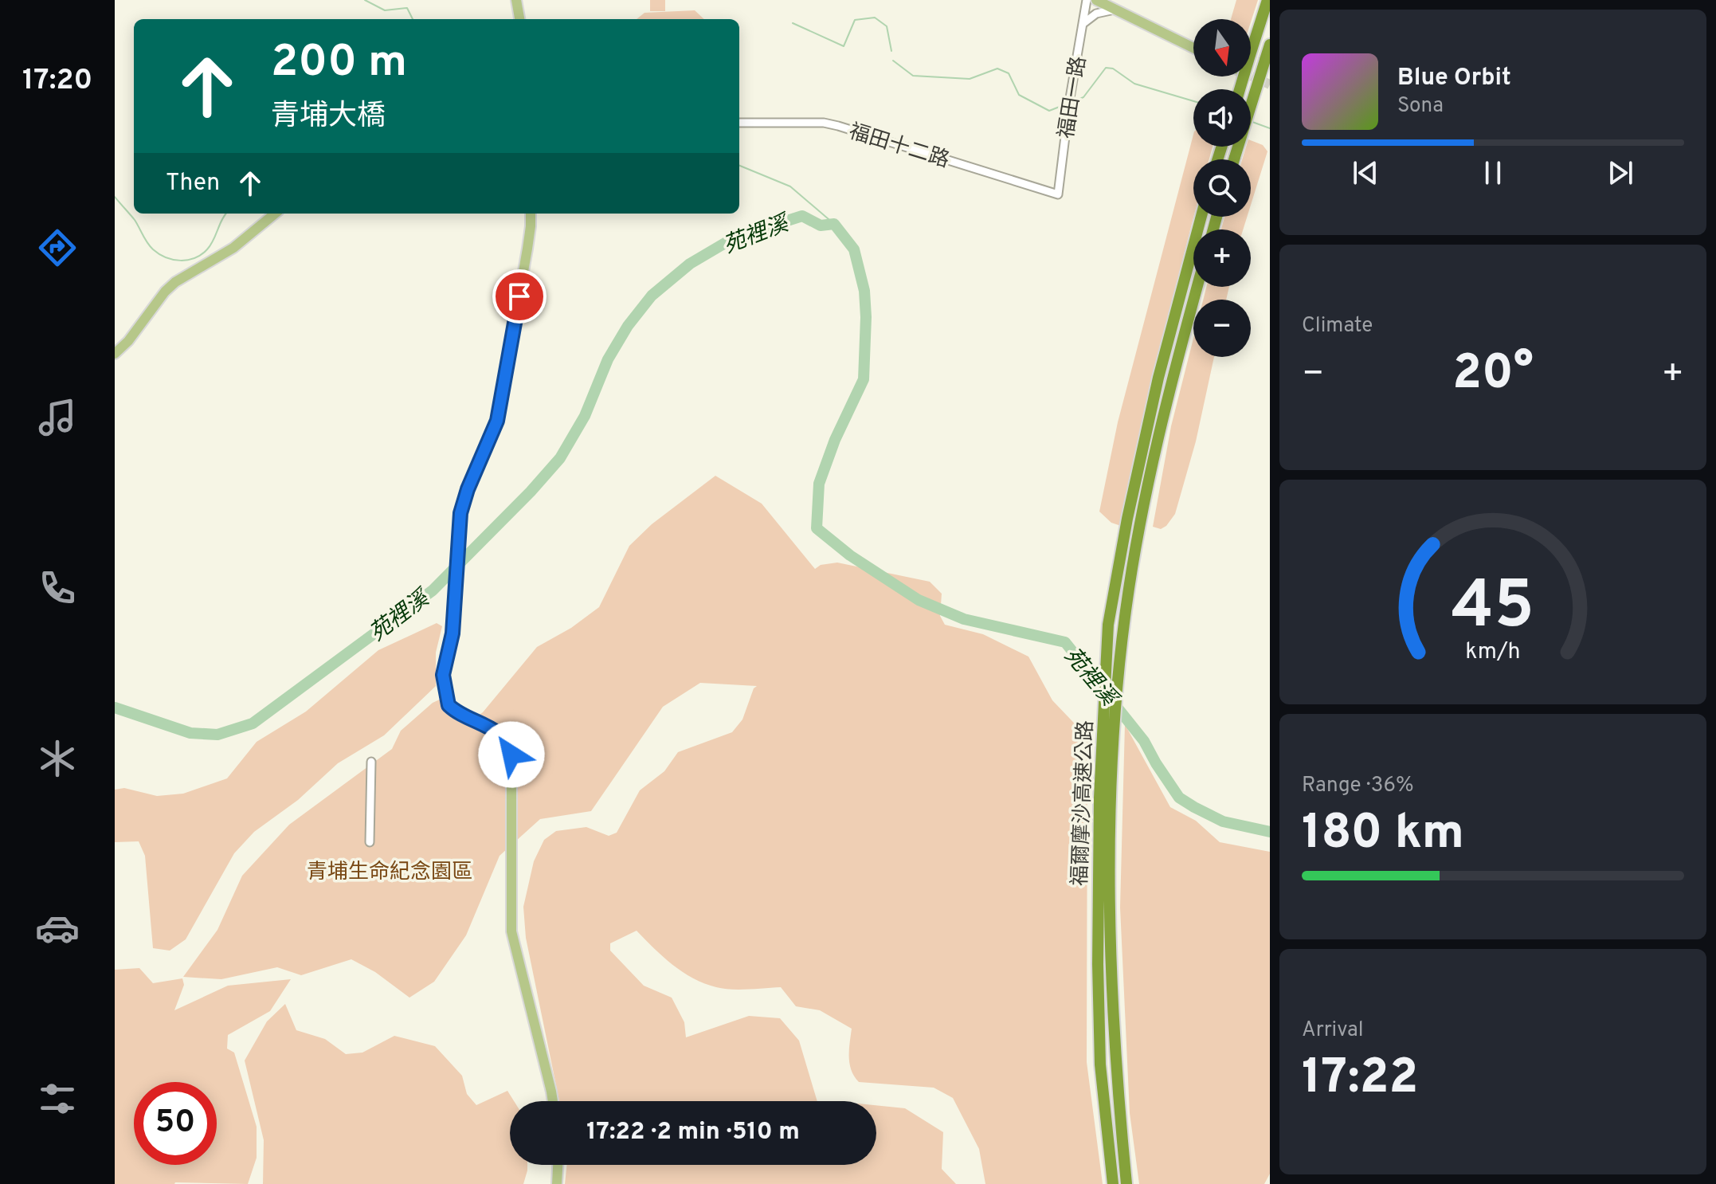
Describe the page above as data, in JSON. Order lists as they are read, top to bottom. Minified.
{"streets":{"highway":["福爾摩沙高速公路"],"street":["福田一路","福田十二路"]},"crossings":[["福田一路","福田十二路"]],"water":["苑裡溪"],"parks":["青埔生命紀念園區"],"north":"bottom","page":{"tabs":"17:20","map_buttons":["+","−"],"turn":["200 m","青埔大橋"],"song":["Blue Orbit","Sona"],"then":"Then","tile":["Climate",["Range · 36%","180 km"],["Arrival","17:22"]],"heat":["−","20°","+"],"limit":"50","trip":"17:22 · 2 min · 510 m","gauge":["45","km/h"]}}
